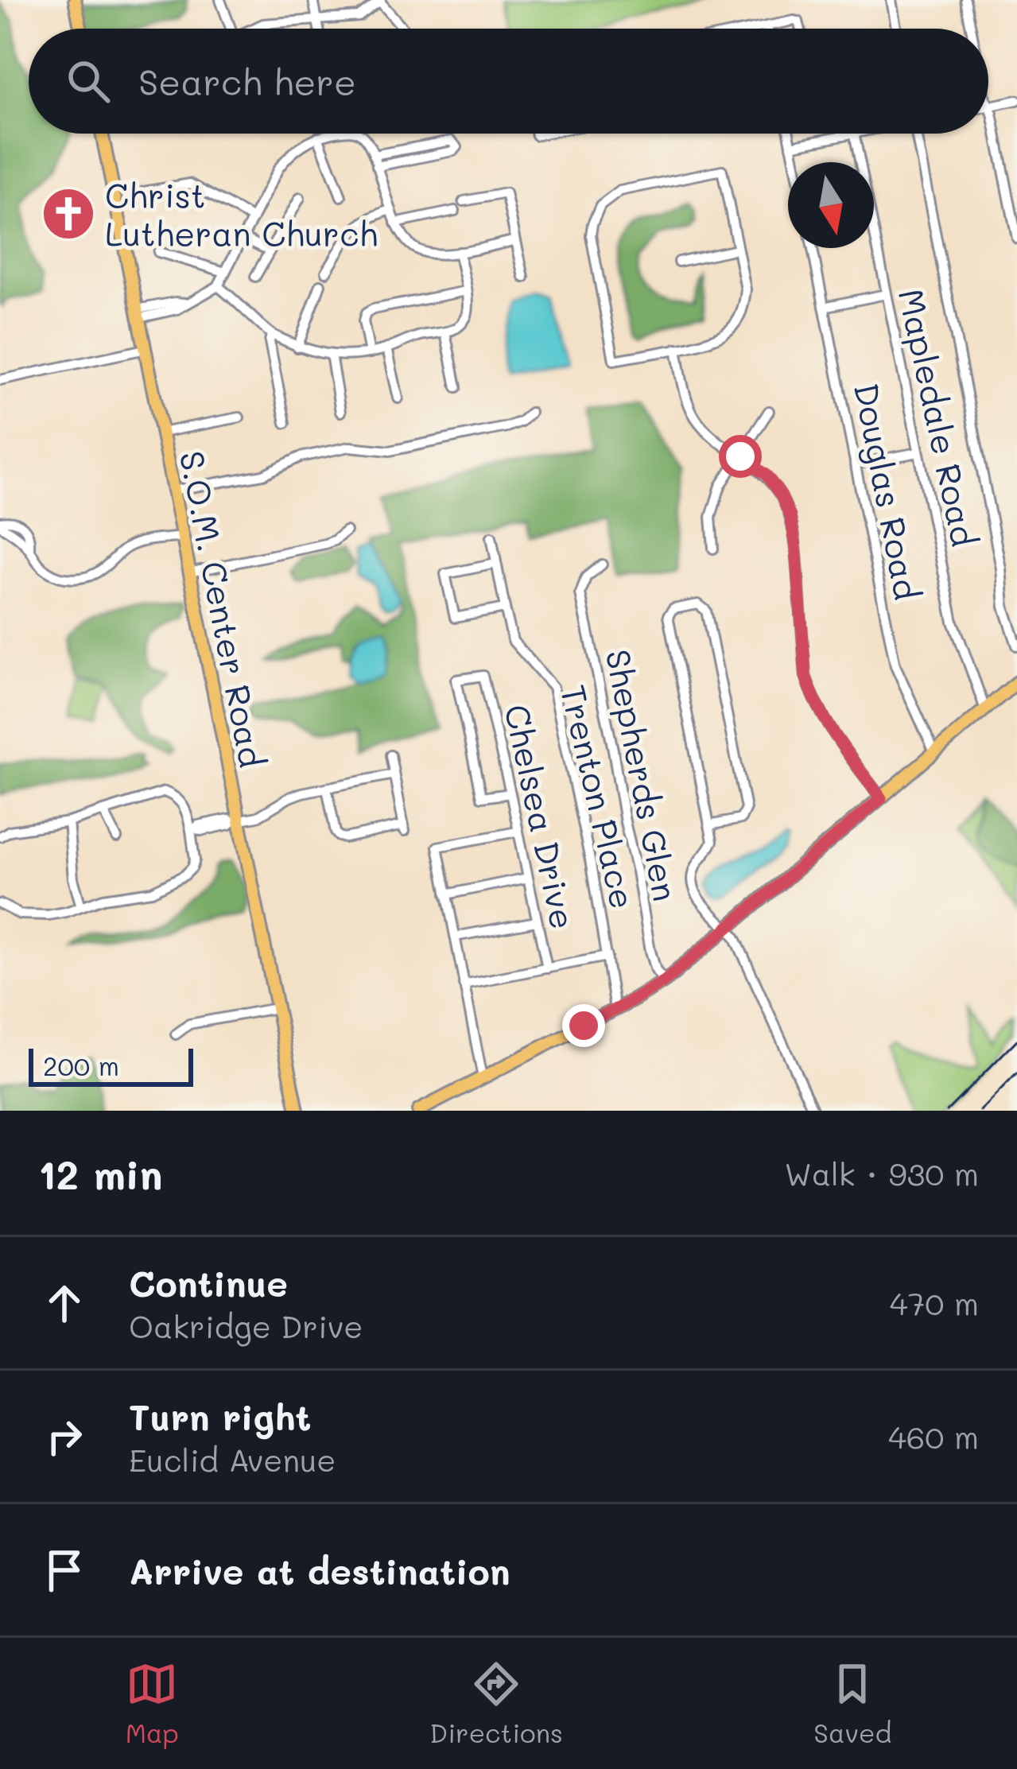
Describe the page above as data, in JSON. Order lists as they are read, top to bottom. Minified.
{"streets":{"main road":["S.O.M. Center Road"],"street":["Mapledale Road","Douglas Road","Shepherds Glen","Trenton Place","Chelsea Drive"]},"crossings":[["Trenton Place","Chelsea Drive"]],"places":{"church":["Christ Lutheran Church"]},"scale_bar":"200 m","north":"bottom","page":{"search":"Search here","scale":"200 m","heading":["12 min","Walk · 930 m"],"list":[["Continue","Oakridge Drive","470 m"],["Turn right","Euclid Avenue","460 m"],"Arrive at destination"],"nav":["Map","Directions","Saved"]}}
